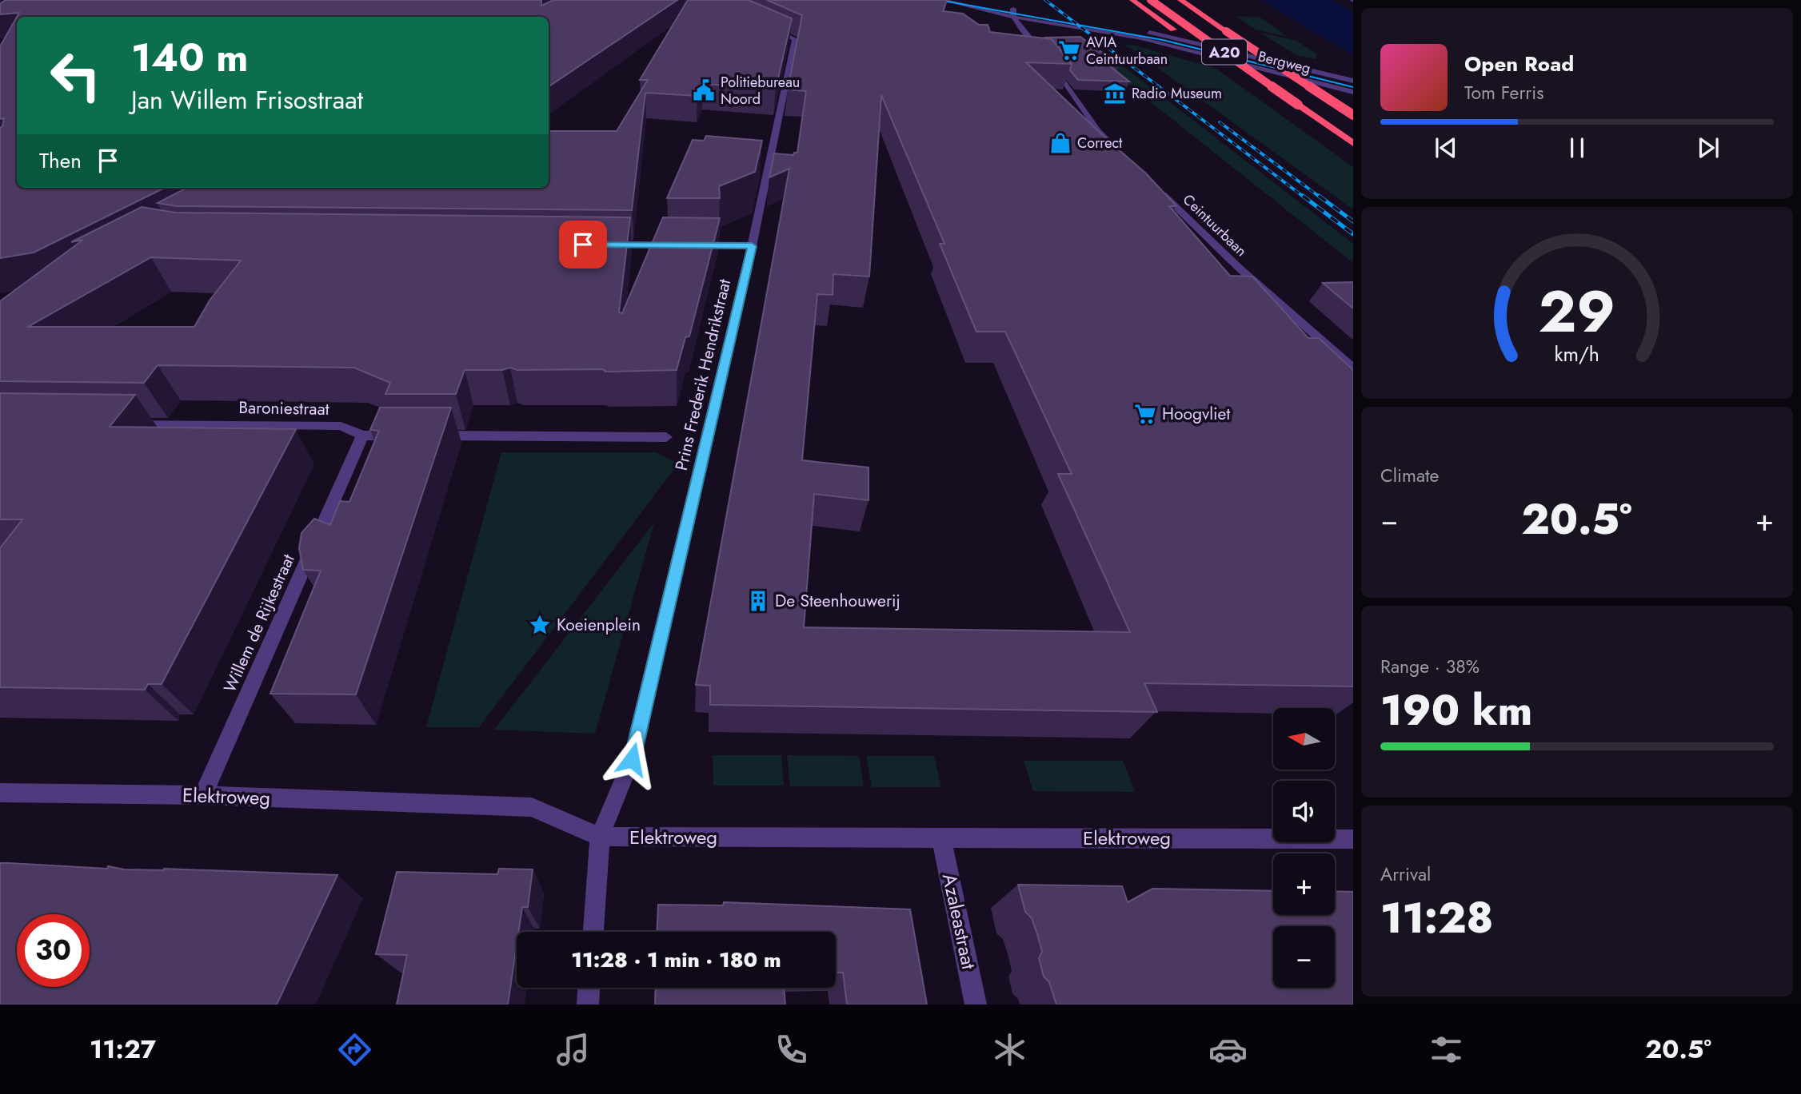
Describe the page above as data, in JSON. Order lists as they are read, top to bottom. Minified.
{"streets":{"highway":["A20"],"street":["Bergweg","Ceintuurbaan","Prins Frederik Hendrikstraat","Baroniestraat","Willem de Rijkestraat","Elektroweg","Azaleastraat"]},"crossings":[["Prins Frederik Hendrikstraat","Elektroweg"],["Baroniestraat","Willem de Rijkestraat"],["Willem de Rijkestraat","Elektroweg"],["Elektroweg","Azaleastraat"]],"places":{"supermarket":["AVIA Ceintuurbaan","Hoogvliet"],"public building":["Politiebureau Noord"],"museum":["Radio Museum"],"shop":["Correct"],"building":["De Steenhouwerij"],"place":["Koeienplein"]},"north":"left","page":{"turn":["140 m","Jan Willem Frisostraat"],"song":["Open Road","Tom Ferris"],"then":"Then","tile":["Climate",["Range · 38%","190 km"],["Arrival","11:28"]],"heat":["−","20.5°","+"],"map_buttons":["+","−"],"limit":"30","trip":"11:28 · 1 min · 180 m","tabs":["11:27","20.5°"],"gauge":["29","km/h"]}}
